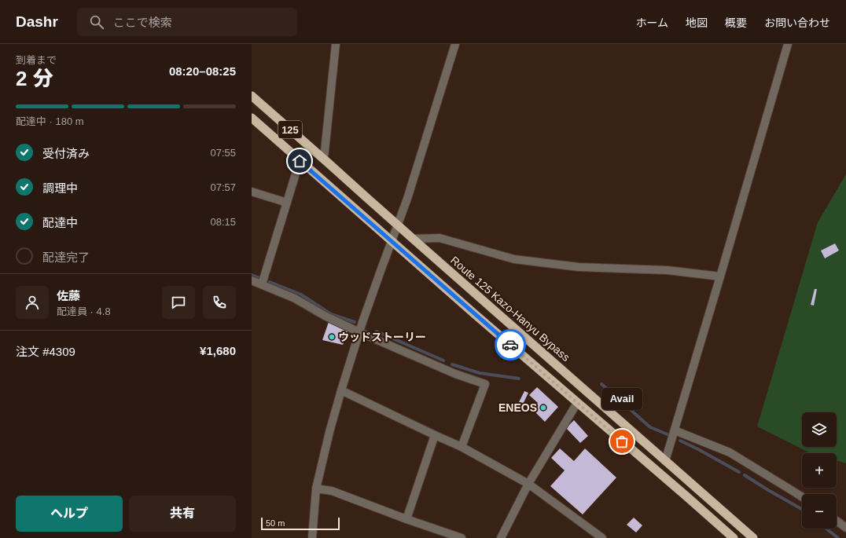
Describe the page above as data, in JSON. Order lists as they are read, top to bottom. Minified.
{"streets":{"highway":["125","Route 125 Kazo-Hanyu Bypass"]},"places":["ウッドストーリー","ENEOS","Avail"],"scale_bar":"50 m","page":{"header":"Dashr","search":"ここで検索","nav":["ホーム","地図","概要","お問い合わせ"],"heading":["2 分","到着まで","08:20–08:25"],"panel":["佐藤","配達員 · 4.8","注文 #4309","¥1,680"],"bar":"配達中 · 180 m","list":[["受付済み","07:55"],["調理中","07:57"],["配達中","08:15"],"配達完了"],"bubble":"Avail","map_buttons":["+","−"],"buttons":["ヘルプ","共有"],"scale":"50 m"}}
